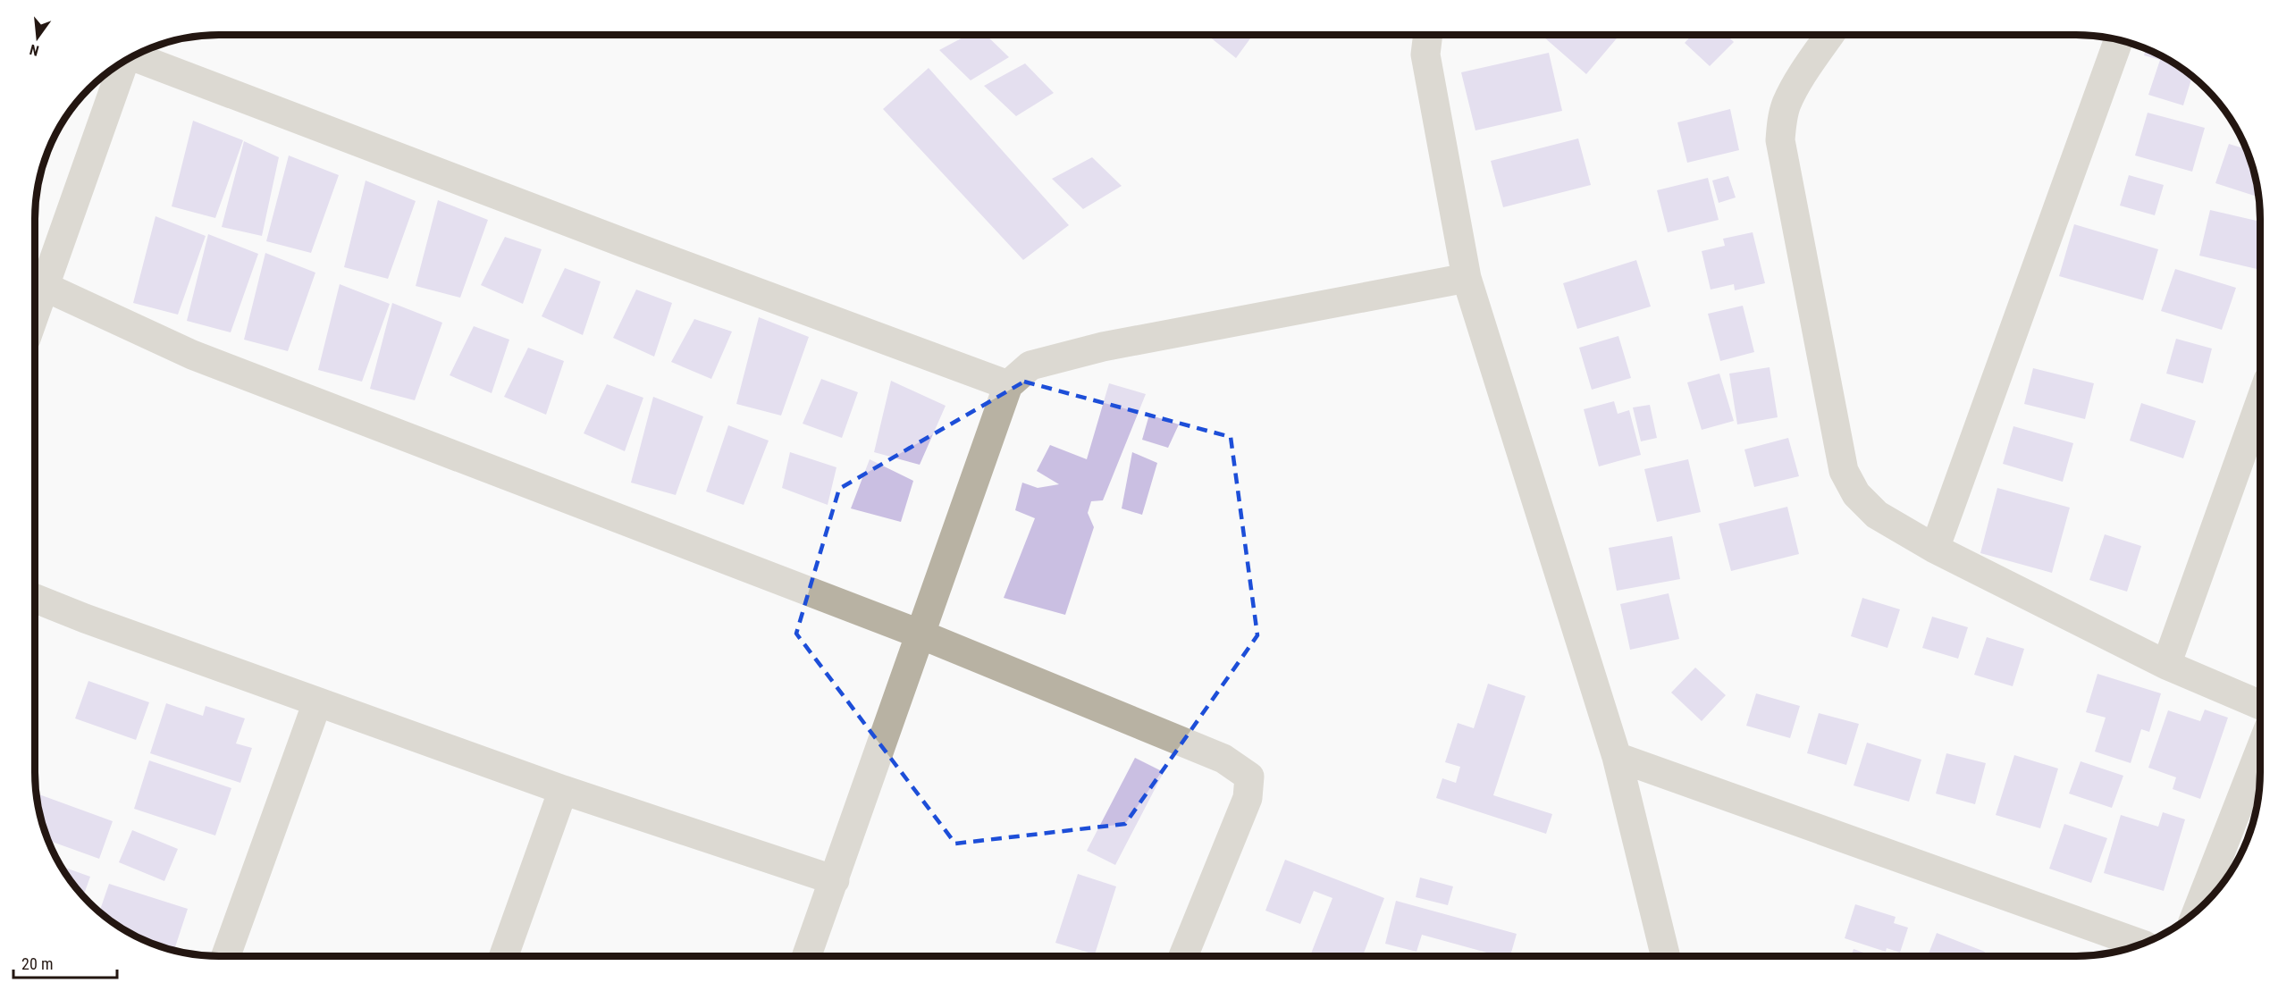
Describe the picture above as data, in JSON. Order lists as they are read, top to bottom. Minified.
{"scale_bar":"20 m","north":"bottom"}
